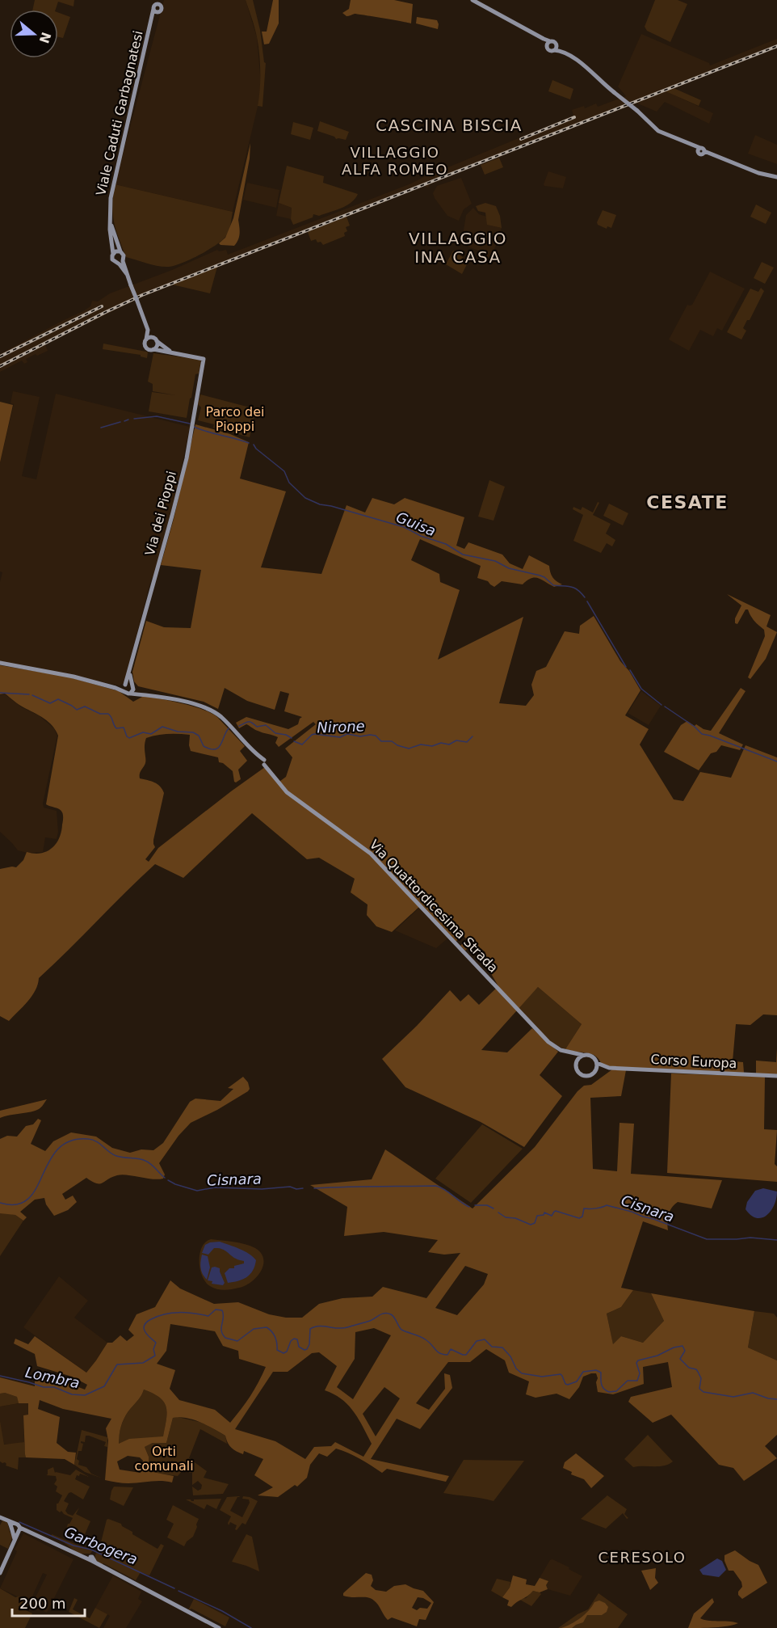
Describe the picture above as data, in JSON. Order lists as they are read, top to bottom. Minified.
{"streets":{"street":["Viale Caduti Garbagnatesi","Via dei Pioppi","Via Quattordicesima Strada","Corso Europa"]},"crossings":[["Via Quattordicesima Strada","Corso Europa"]],"districts":["CASCINA BISCIA","VILLAGGIO ALFA ROMEO","VILLAGGIO INA CASA","CESATE","CERESOLO"],"water":["Guisa","Nirone","Cisnara","Lombra","Garbogera"],"parks":["Parco dei Pioppi","Orti comunali"],"scale_bar":"200 m","north":"right"}
